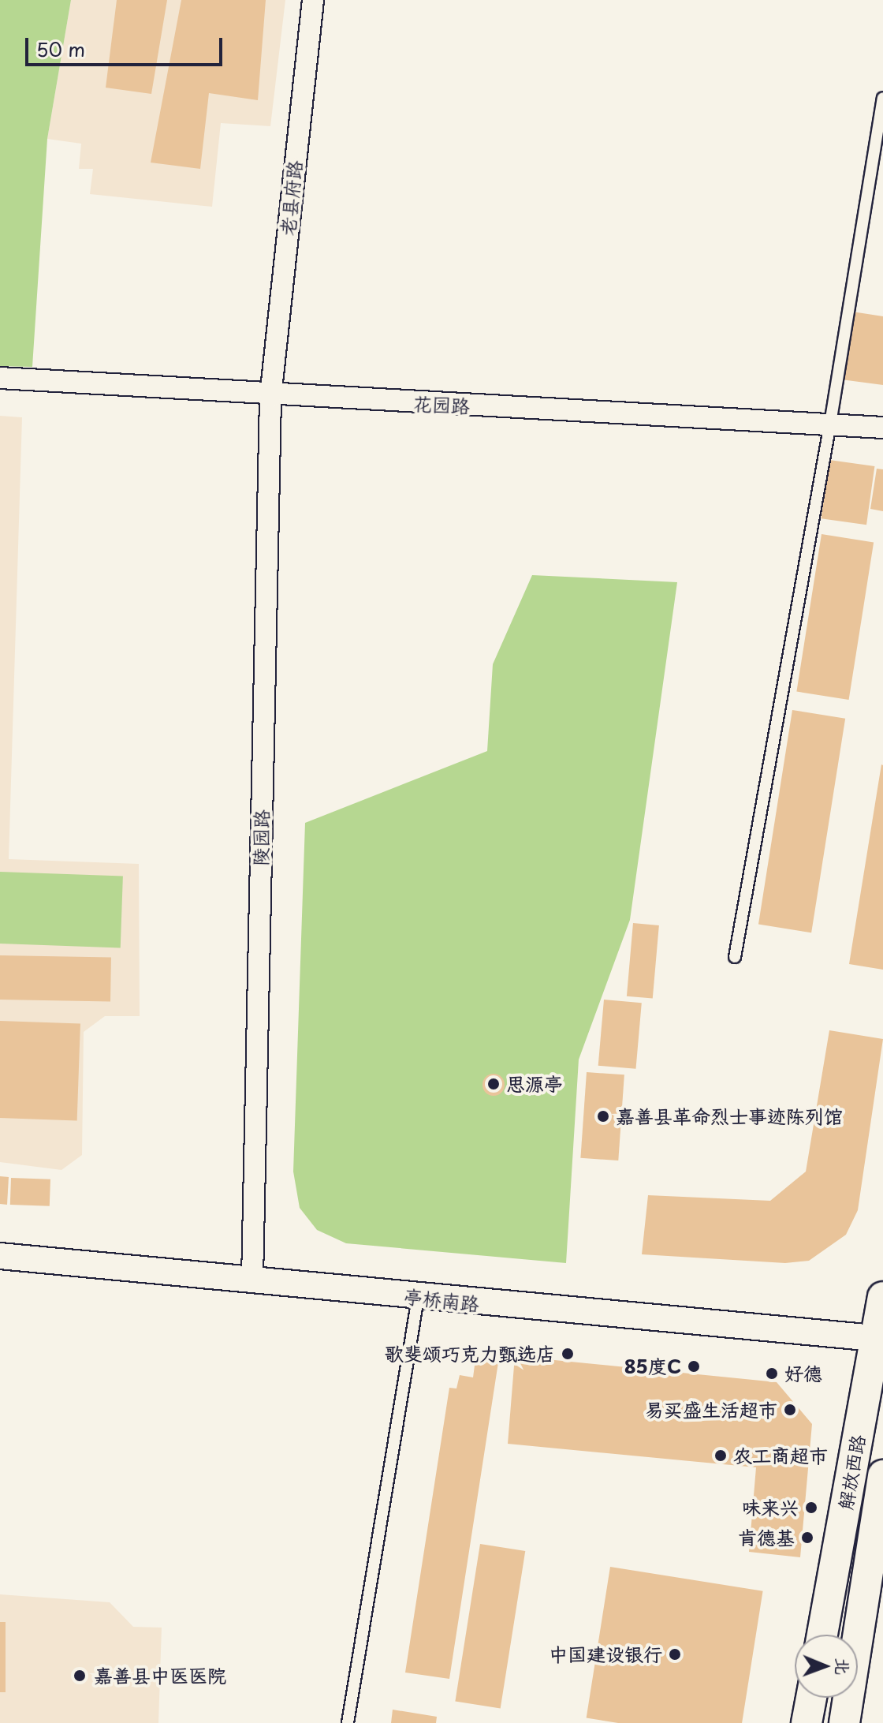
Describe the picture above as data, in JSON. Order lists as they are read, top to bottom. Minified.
{"streets":{"main road":["解放西路"],"street":["老县府路","花园路","陵园路","亭桥南路"]},"crossings":[["老县府路","花园路"],["老县府路","陵园路"],["花园路","陵园路"],["陵园路","亭桥南路"],["亭桥南路","解放西路"]],"places":["思源亭","嘉善县革命烈士事迹陈列馆","歌斐颂巧克力甄选店","85度C","好德","易买盛生活超市","农工商超市","味来兴","肯德基","中国建设银行","嘉善县中医医院"],"scale_bar":"50 m","north":"right"}
